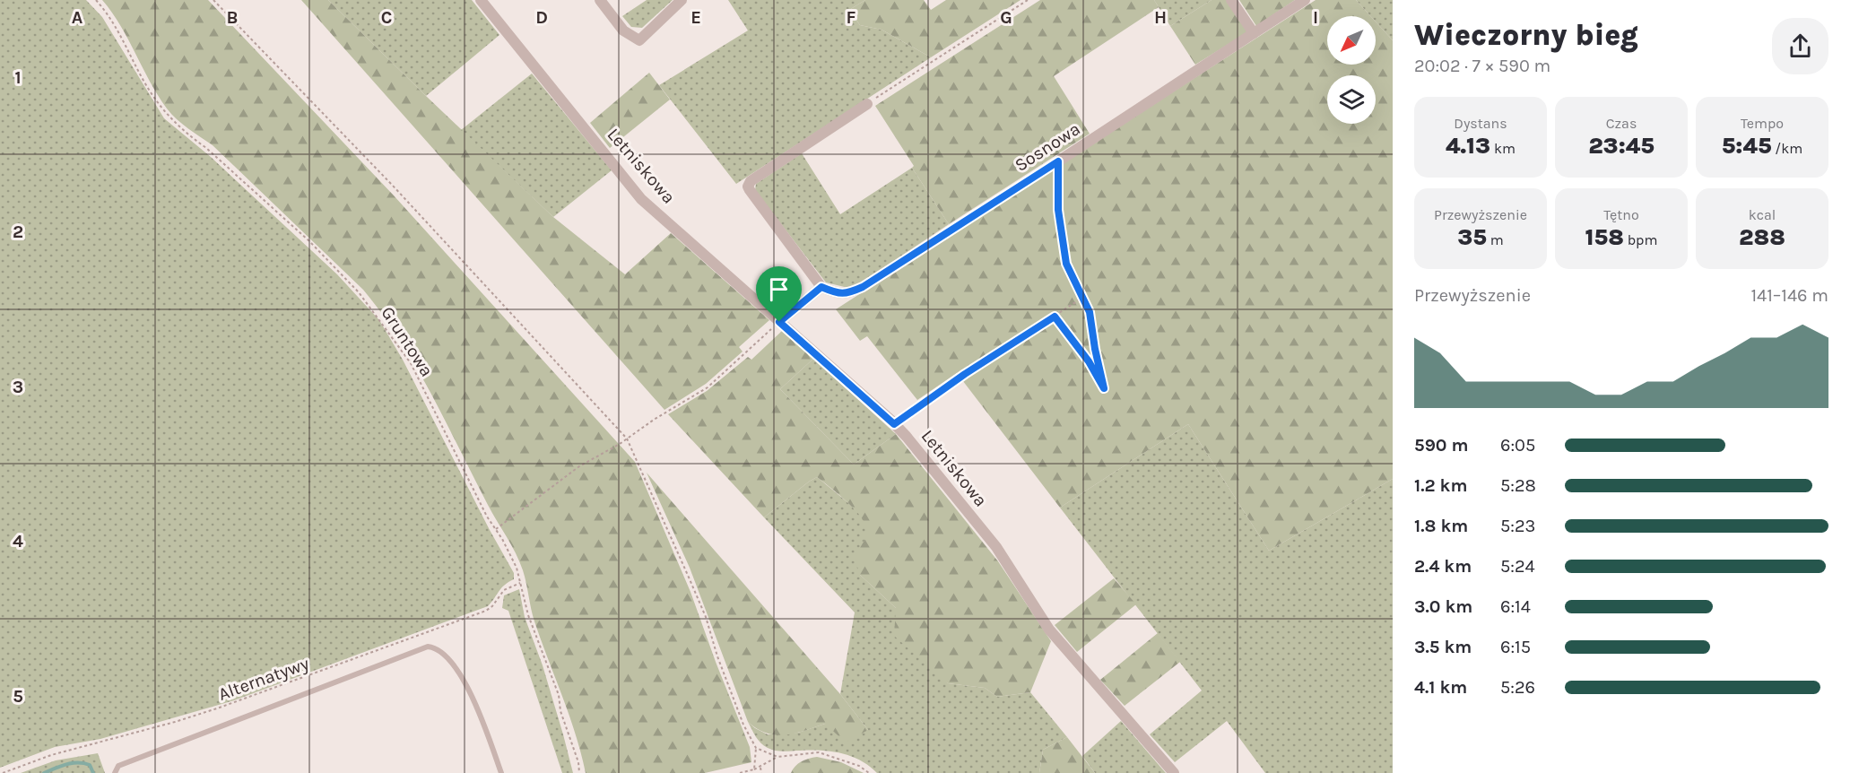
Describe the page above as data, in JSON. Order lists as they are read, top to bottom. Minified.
{"streets":{"street":["Sosnowa","Letniskowa"],"path":["Gruntowa","Alternatywy"]},"crossings":[["Gruntowa","Alternatywy"]],"north":"bottom left","page":{"heading":["Wieczorny bieg","20:02 · 7 × 590 m"],"stats":[["Dystans","4.13 km"],["Czas","23:45"],["Tempo","5:45 /km"],["Przewyższenie","35 m"],["Tętno","158 bpm"],["kcal","288"]],"chart":["Przewyższenie","141–146 m"],"list":[{"name":"590 m","note":"6:05"},{"name":"1.2 km","note":"5:28"},{"name":"1.8 km","note":"5:23"},{"name":"2.4 km","note":"5:24"},{"name":"3.0 km","note":"6:14"},{"name":"3.5 km","note":"6:15"},{"name":"4.1 km","note":"5:26"}]},"grid":{"columns":["A","B","C","D","E","F","G","H","I"],"rows":["1","2","3","4","5"]}}
